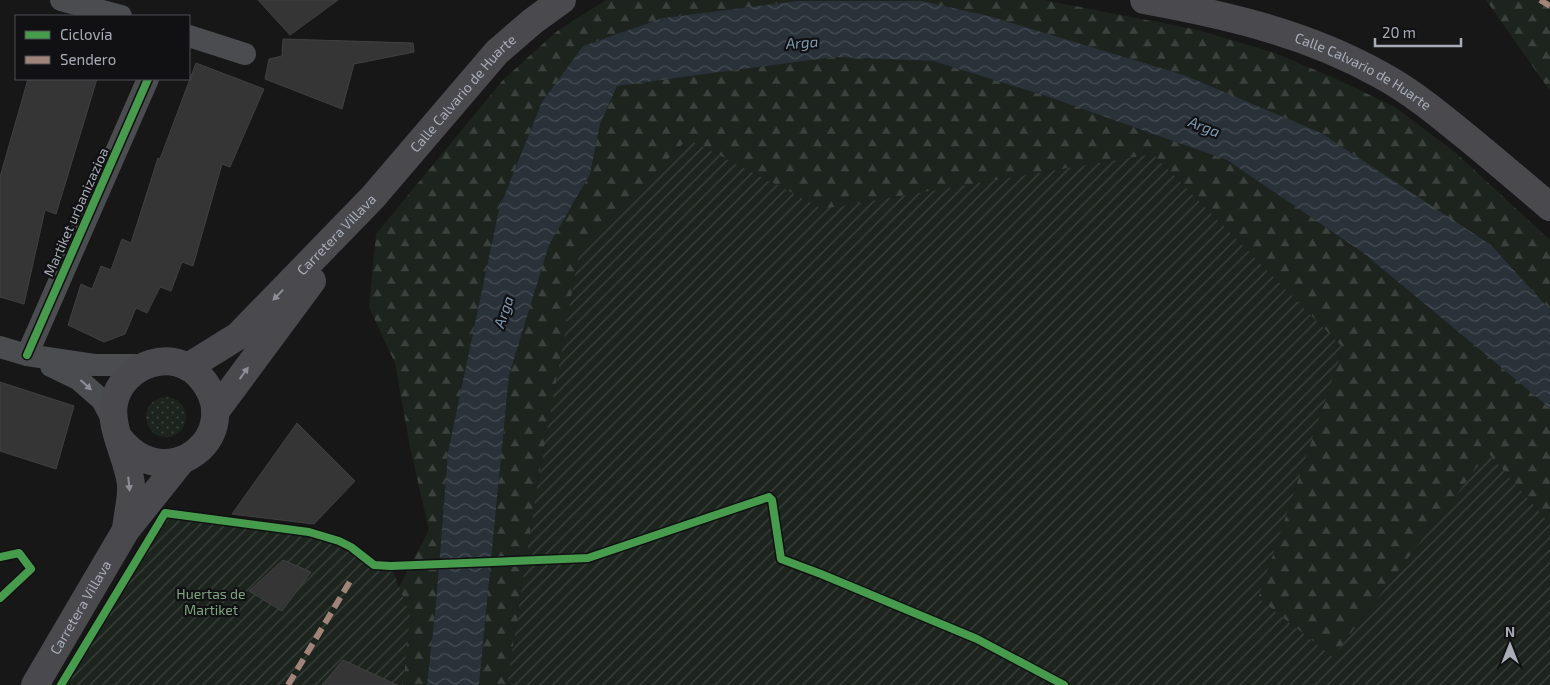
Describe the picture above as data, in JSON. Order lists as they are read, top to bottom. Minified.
{"streets":{"main road":["Calle Calvario de Huarte","Carretera Villava"],"street":["Martiket urbanizazioa"]},"crossings":[["Calle Calvario de Huarte","Carretera Villava"]],"water":["Arga"],"parks":["Huertas de Martiket"],"legend":["Ciclovía","Sendero"],"scale_bar":"20 m","north":"top"}
